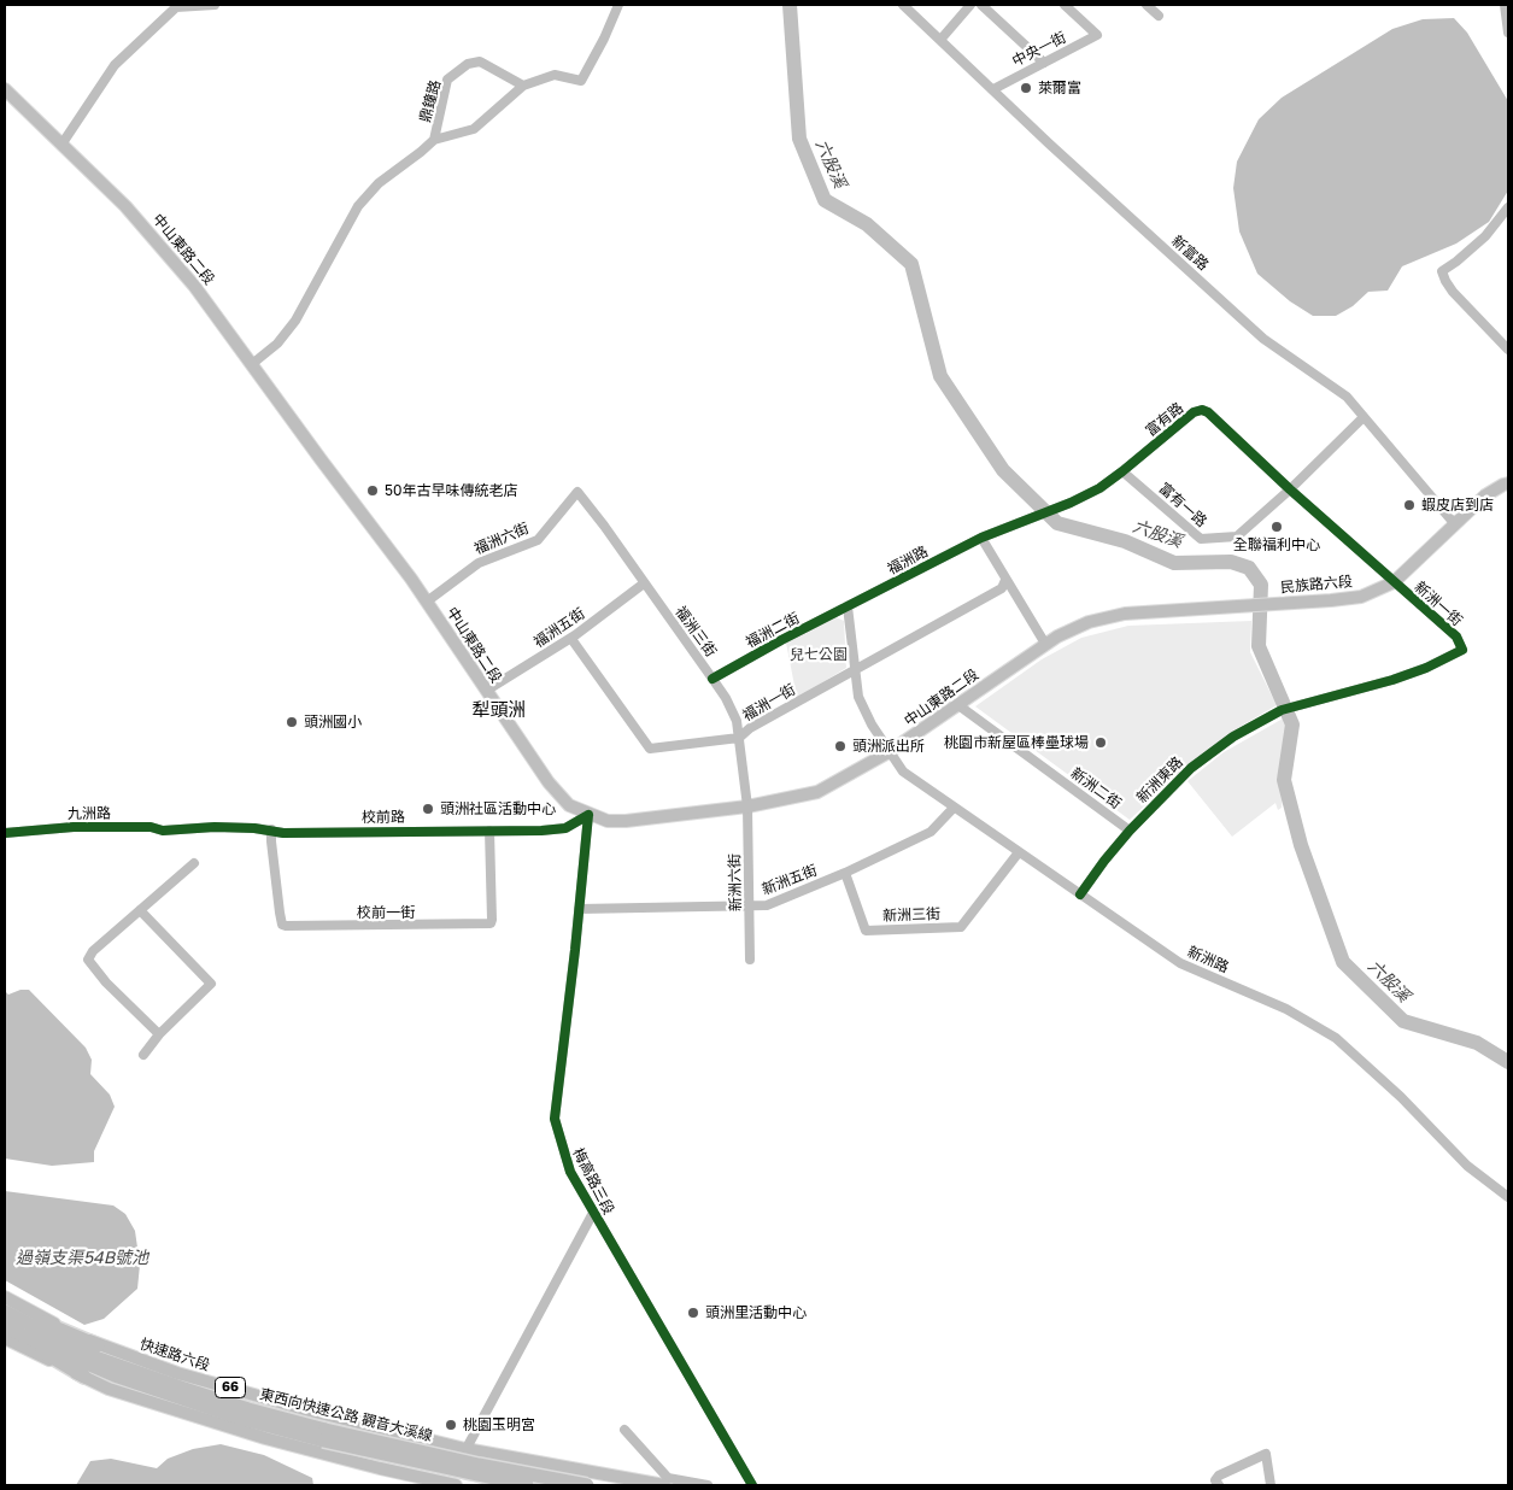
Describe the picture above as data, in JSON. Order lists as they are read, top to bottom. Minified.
{"streets":{"highway":["66","東西向快速公路 觀音大溪線"],"main road":["中山東路二段","民族路六段","快速路六段"],"street":["中央一街","鼎鐘路","新富路","富有路","富有一路","福洲六街","福洲路","新洲一街","福洲五街","福洲二街","福洲三街","福洲一街","新洲東路","新洲二街","九洲路","校前路","新洲五街","新洲六街","校前一街","新洲三街","新洲路","梅高路三段"]},"crossings":[["中央一街","新富路"],["鼎鐘路","中山東路二段"],["中山東路二段","福洲六街"],["中山東路二段","民族路六段"],["中山東路二段","福洲五街"],["中山東路二段","福洲三街"],["中山東路二段","新洲二街"],["中山東路二段","校前路"],["中山東路二段","新洲六街"],["中山東路二段","新洲路"],["中山東路二段","梅高路三段"],["新富路","富有一路"],["新富路","民族路六段"],["富有路","富有一路"],["富有路","福洲路"],["富有路","民族路六段"],["富有路","新洲一街"],["福洲六街","福洲三街"],["福洲路","福洲二街"],["民族路六段","新洲一街"],["新洲一街","新洲東路"],["福洲五街","福洲三街"],["福洲五街","福洲一街"],["福洲二街","福洲三街"],["福洲三街","福洲一街"],["福洲三街","新洲六街"],["新洲東路","新洲二街"],["新洲東路","新洲路"],["九洲路","校前路"],["校前路","校前一街"],["校前路","梅高路三段"],["新洲五街","新洲六街"],["新洲五街","新洲三街"],["新洲五街","新洲路"],["新洲五街","梅高路三段"],["新洲三街","新洲路"]],"districts":["犁頭洲"],"water":["六股溪","過嶺支渠54B號池"],"parks":["兒七公園"],"places":["萊爾富","50年古早味傳統老店","蝦皮店到店","全聯福利中心","頭洲國小","桃園市新屋區棒壘球場","頭洲派出所","頭洲社區活動中心","頭洲里活動中心","桃園玉明宮"]}
